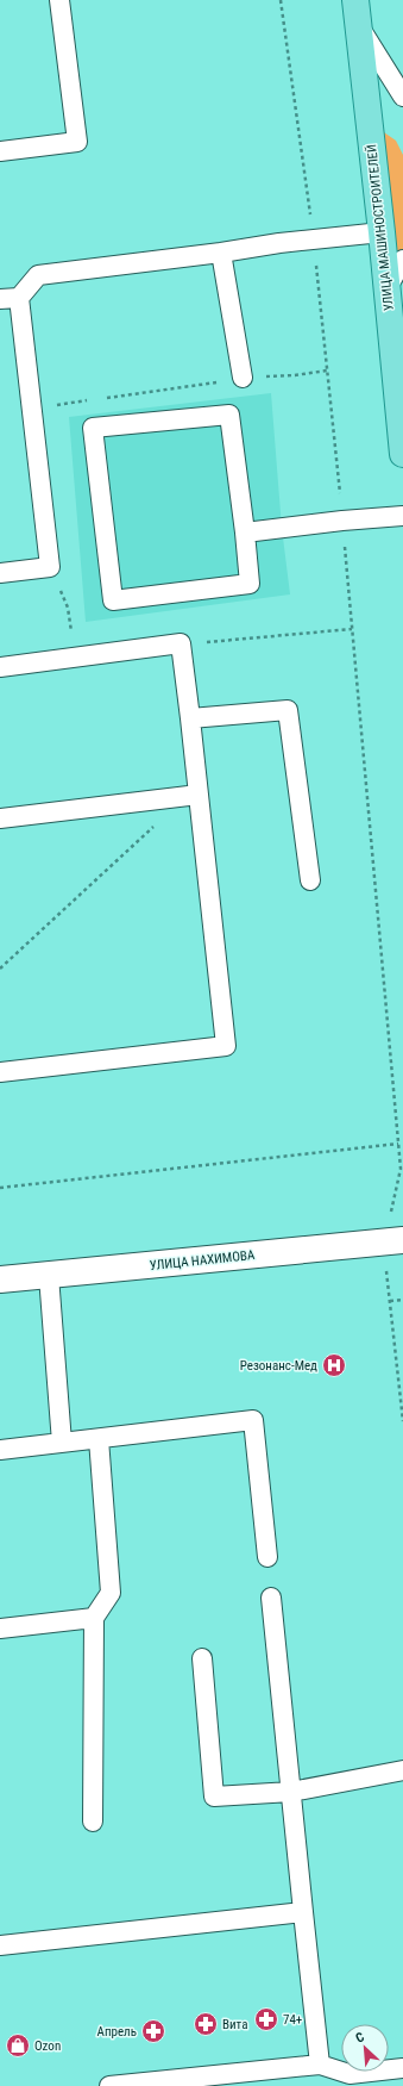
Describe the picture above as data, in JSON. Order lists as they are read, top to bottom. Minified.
{"streets":{"main road":["УЛИЦА МАШИНОСТРОИТЕЛЕЙ"],"street":["УЛИЦА НАХИМОВА"]},"places":{"hospital":["Резонанс-Мед"],"pharmacy":["74+","Вита","Апрель"],"shop":["Ozon"]},"north":"top left"}
